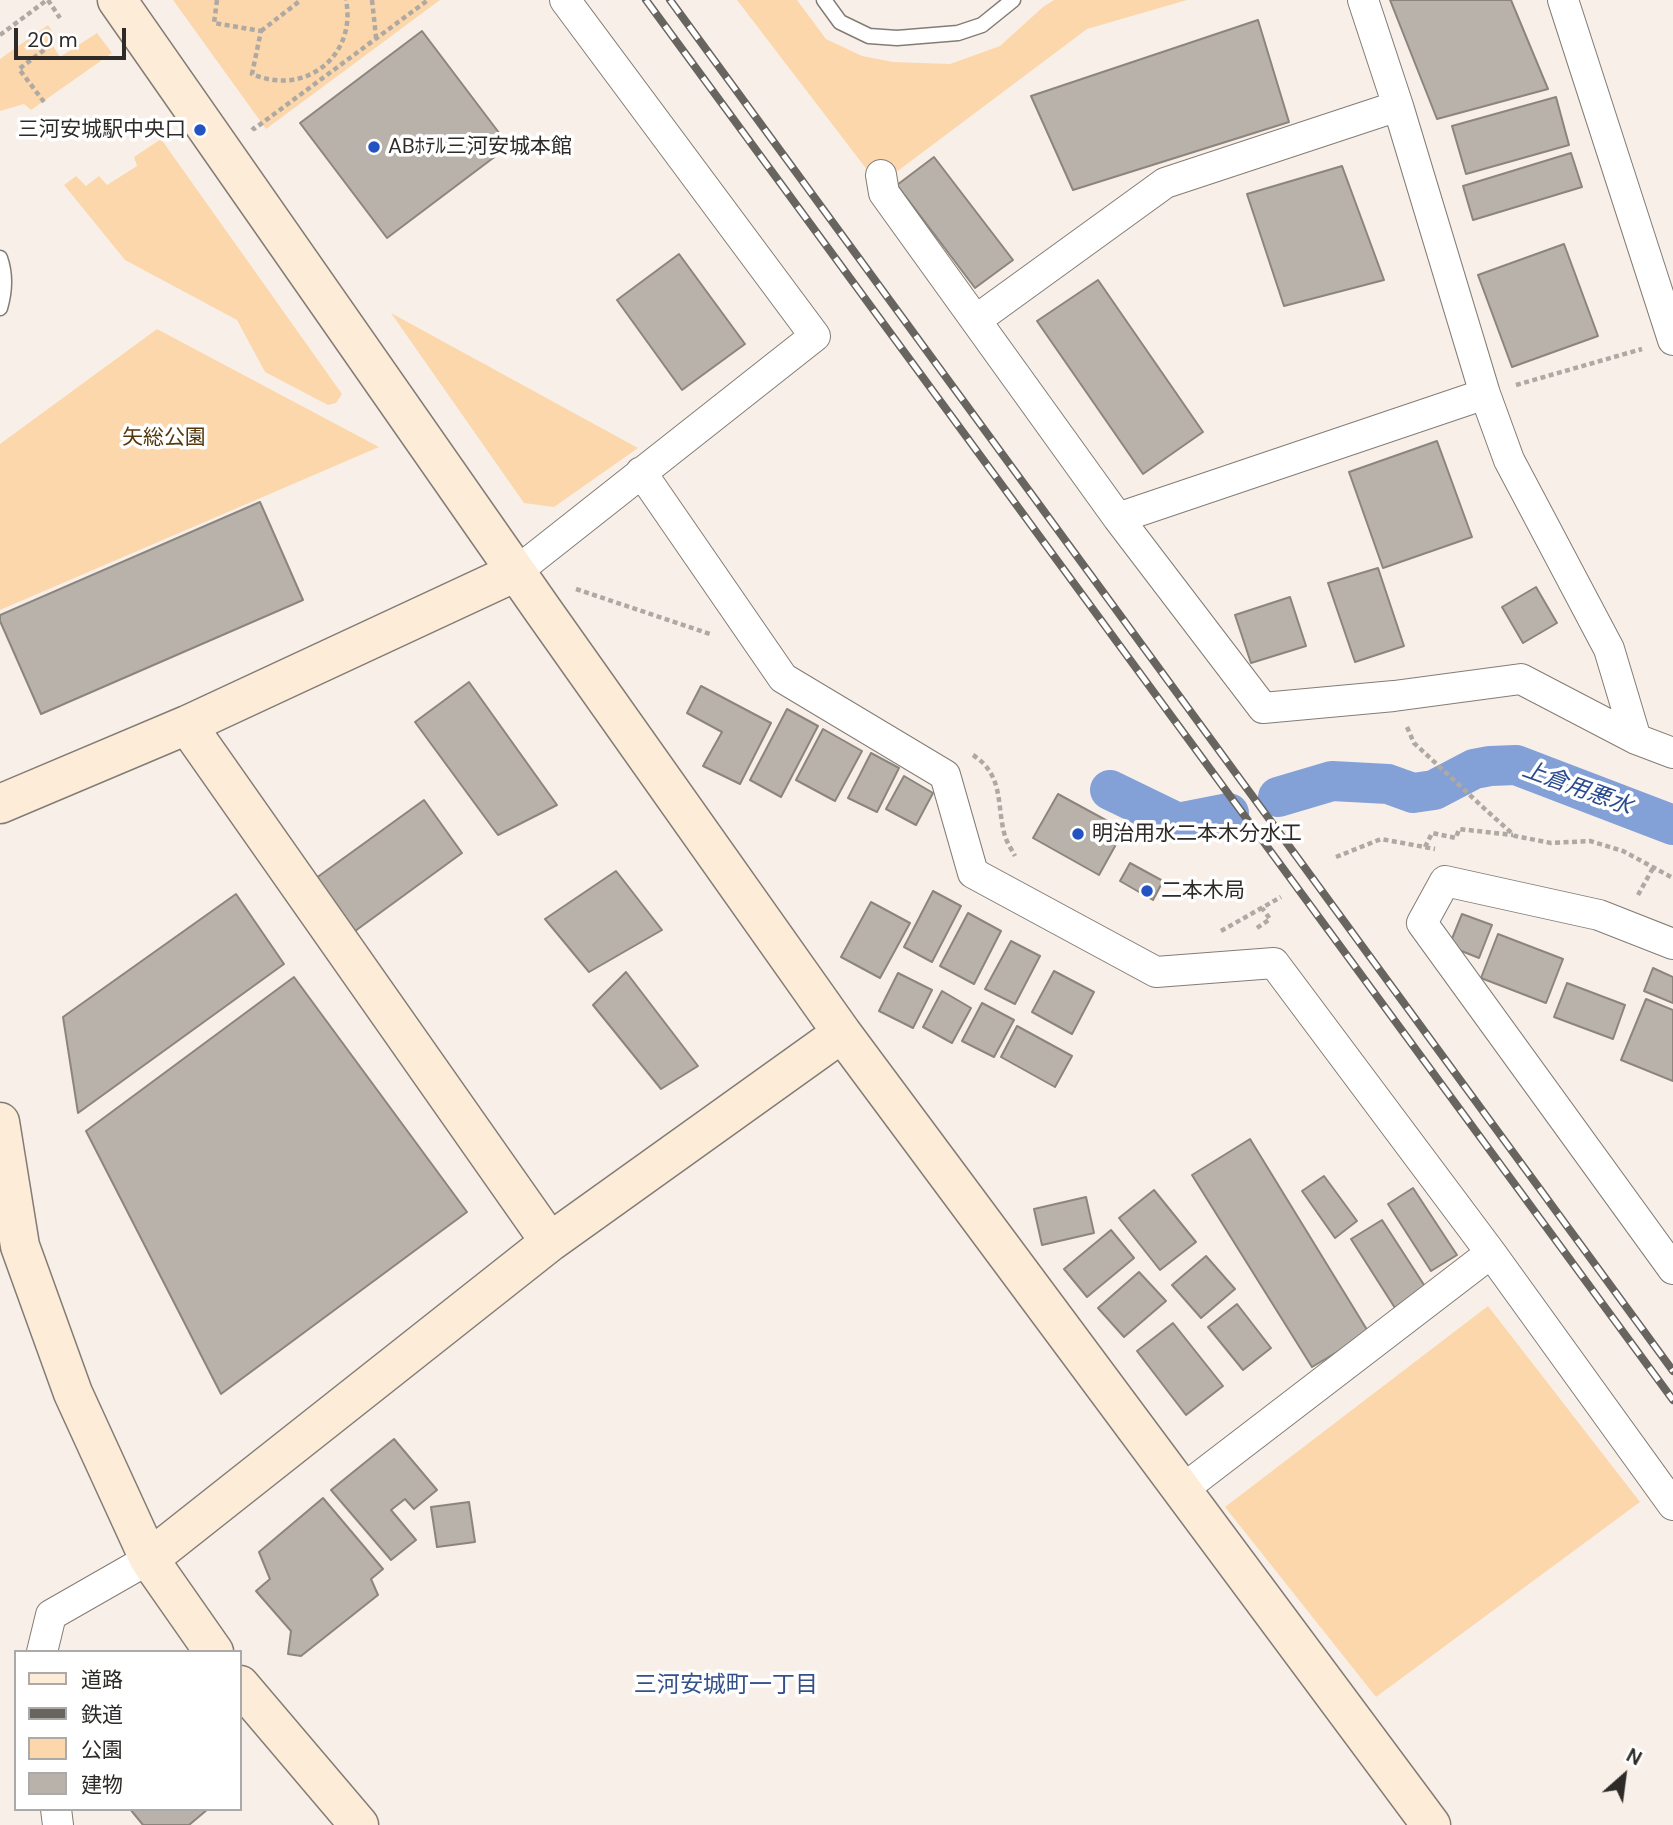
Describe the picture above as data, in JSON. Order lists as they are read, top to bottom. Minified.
{"districts":["三河安城町一丁目"],"water":["上倉用悪水"],"parks":["矢総公園"],"places":["三河安城駅中央口","ABﾎﾃﾙ三河安城本館","明治用水二本木分水工","二本木局"],"legend":["道路","鉄道","公園","建物"],"scale_bar":"20 m","north":"top right"}
